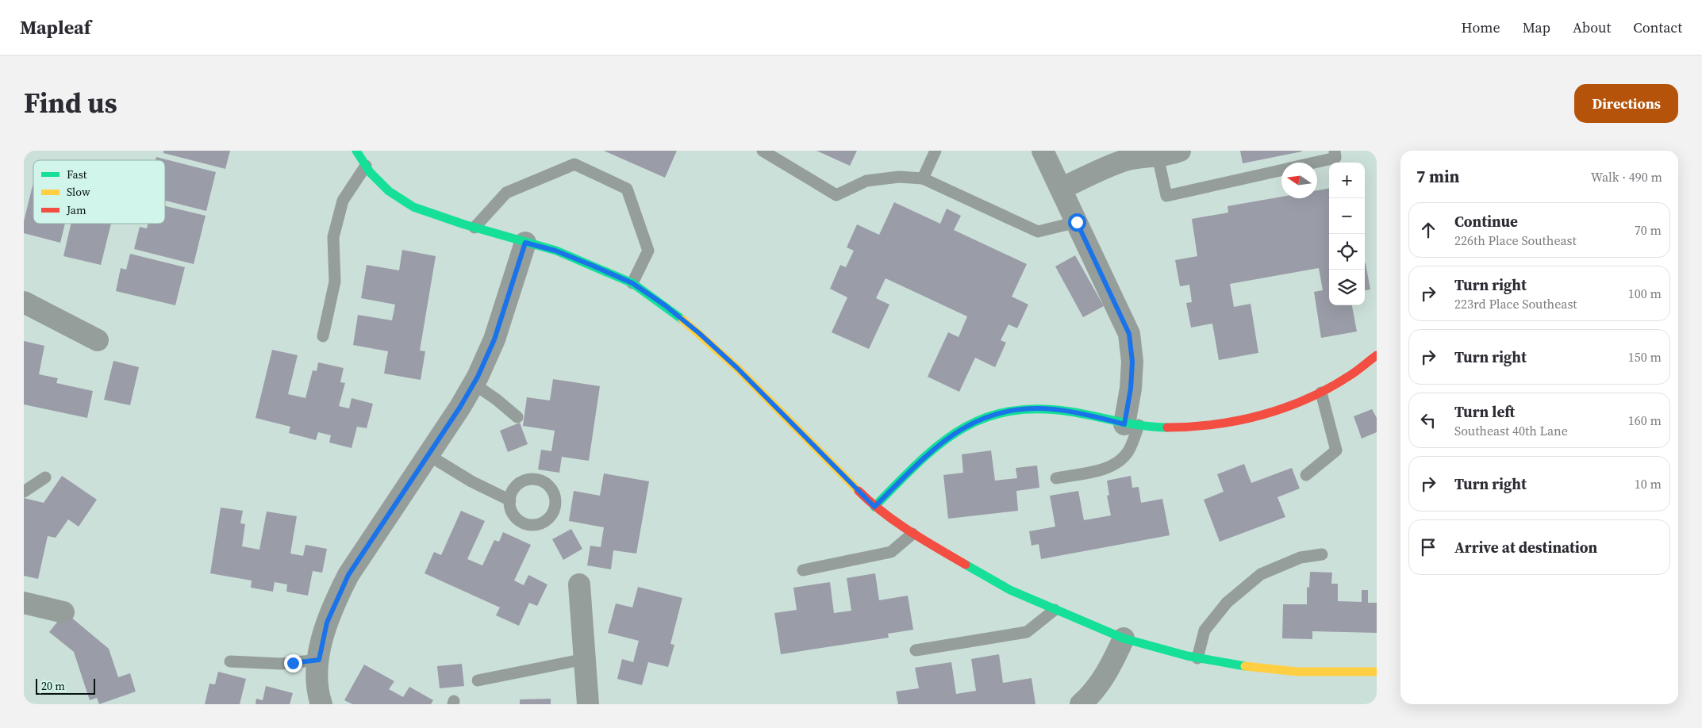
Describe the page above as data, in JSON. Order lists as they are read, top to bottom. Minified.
{"legend":["Fast","Slow","Jam"],"scale_bar":"20 m","north":"left","page":{"header":"Mapleaf","nav":["Home","Map","About","Contact"],"title":"Find us","buttons":"Directions","heading":["7 min","Walk · 490 m"],"map_buttons":["+","−"],"list":[["Continue","226th Place Southeast","70 m"],["Turn right","223rd Place Southeast","100 m"],["Turn right","150 m"],["Turn left","Southeast 40th Lane","160 m"],["Turn right","10 m"],"Arrive at destination"],"scale":"20 m"}}
